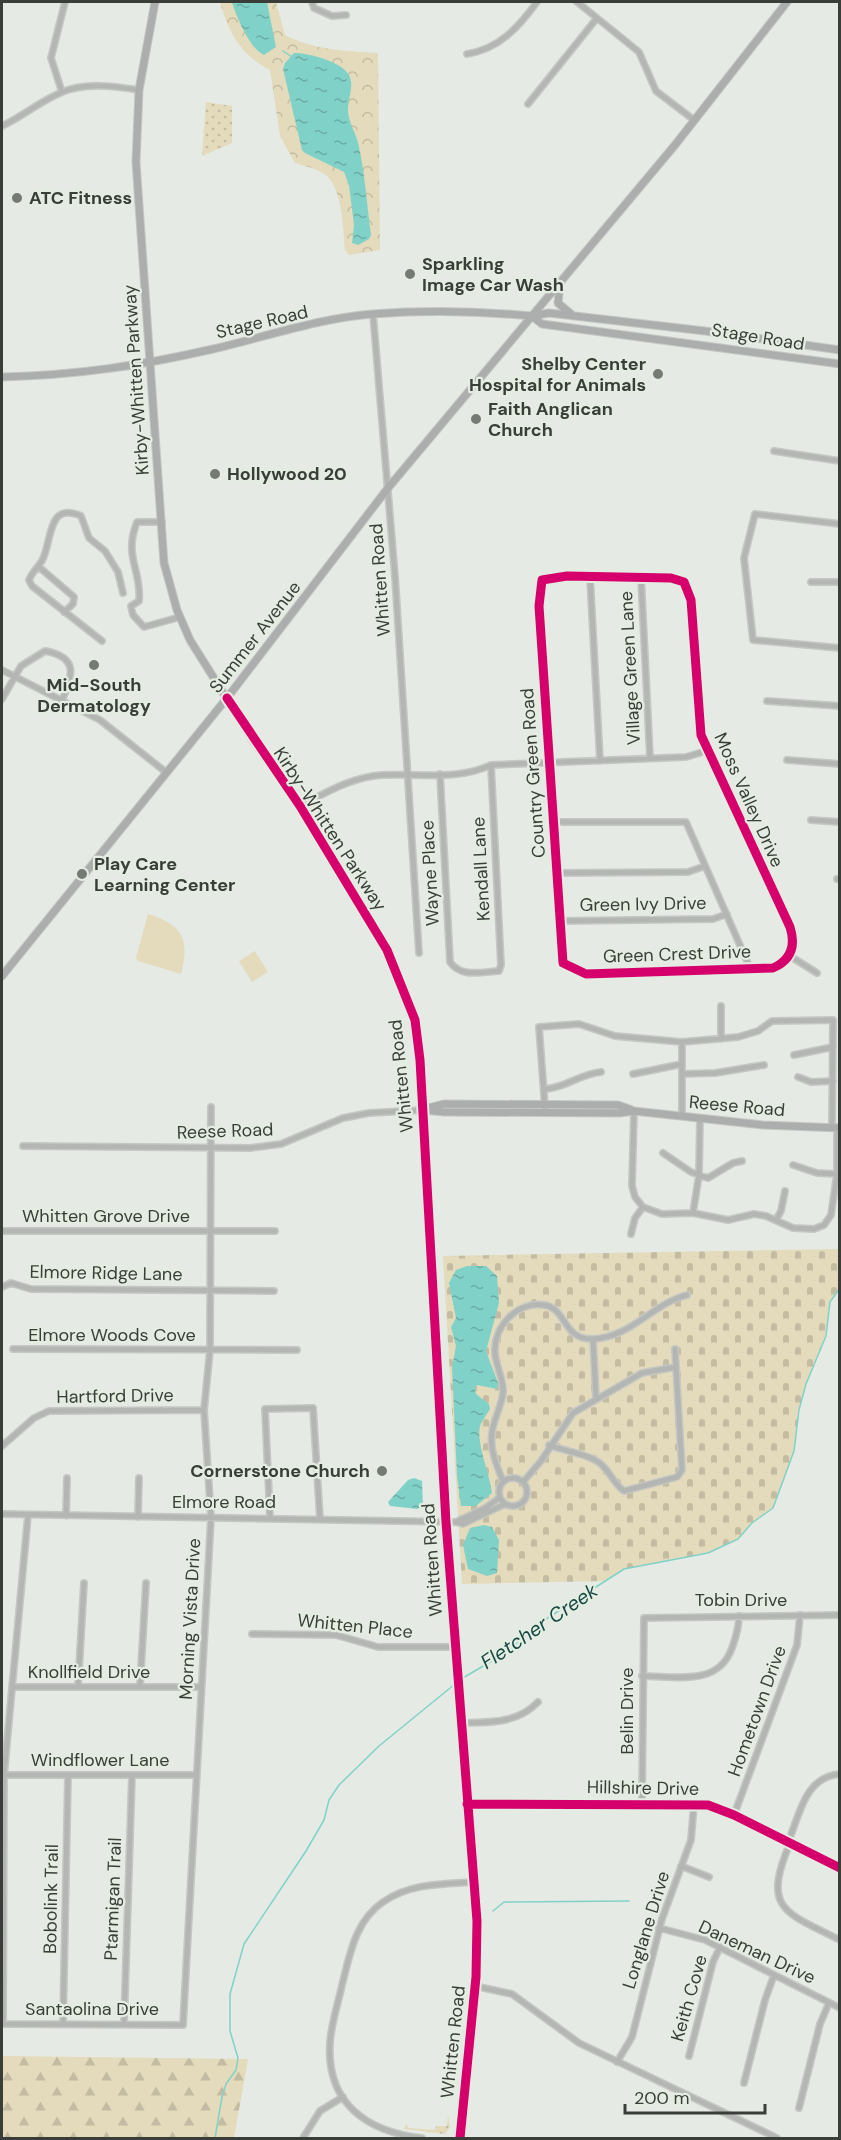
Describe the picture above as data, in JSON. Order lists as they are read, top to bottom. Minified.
{"streets":{"main road":["Stage Road","Kirby-Whitten Parkway","Whitten Road","Summer Avenue","Reese Road"],"street":["Village Green Lane","Country Green Road","Moss Valley Drive","Kendall Lane","Wayne Place","Green Ivy Drive","Green Crest Drive","Whitten Grove Drive","Elmore Ridge Lane","Elmore Woods Cove","Hartford Drive","Elmore Road","Tobin Drive","Morning Vista Drive","Whitten Place","Knollfield Drive","Belin Drive","Hometown Drive","Windflower Lane","Hillshire Drive","Bobolink Trail","Ptarmigan Trail","Longlane Drive","Daneman Drive","Keith Cove","Santaolina Drive"]},"crossings":[["Stage Road","Kirby-Whitten Parkway"],["Stage Road","Whitten Road"],["Stage Road","Summer Avenue"],["Kirby-Whitten Parkway","Whitten Road"],["Kirby-Whitten Parkway","Summer Avenue"],["Whitten Road","Summer Avenue"],["Whitten Road","Reese Road"],["Whitten Road","Elmore Road"],["Whitten Road","Whitten Place"],["Whitten Road","Hillshire Drive"],["Village Green Lane","Moss Valley Drive"],["Country Green Road","Green Ivy Drive"],["Country Green Road","Green Crest Drive"],["Moss Valley Drive","Green Crest Drive"],["Kendall Lane","Wayne Place"],["Reese Road","Morning Vista Drive"],["Whitten Grove Drive","Morning Vista Drive"],["Elmore Ridge Lane","Morning Vista Drive"],["Elmore Woods Cove","Morning Vista Drive"],["Hartford Drive","Morning Vista Drive"],["Elmore Road","Morning Vista Drive"],["Tobin Drive","Belin Drive"],["Tobin Drive","Hometown Drive"],["Morning Vista Drive","Knollfield Drive"],["Morning Vista Drive","Windflower Lane"],["Morning Vista Drive","Santaolina Drive"],["Belin Drive","Hillshire Drive"],["Hometown Drive","Hillshire Drive"],["Windflower Lane","Bobolink Trail"],["Windflower Lane","Ptarmigan Trail"],["Hillshire Drive","Longlane Drive"],["Bobolink Trail","Santaolina Drive"],["Ptarmigan Trail","Santaolina Drive"],["Longlane Drive","Daneman Drive"],["Daneman Drive","Keith Cove"]],"water":["Fletcher Creek"],"places":["ATC Fitness","Sparkling Image Car Wash","Shelby Center Hospital for Animals","Faith Anglican Church","Hollywood 20","Mid-South Dermatology","Play Care Learning Center","Cornerstone Church"],"scale_bar":"200 m"}
